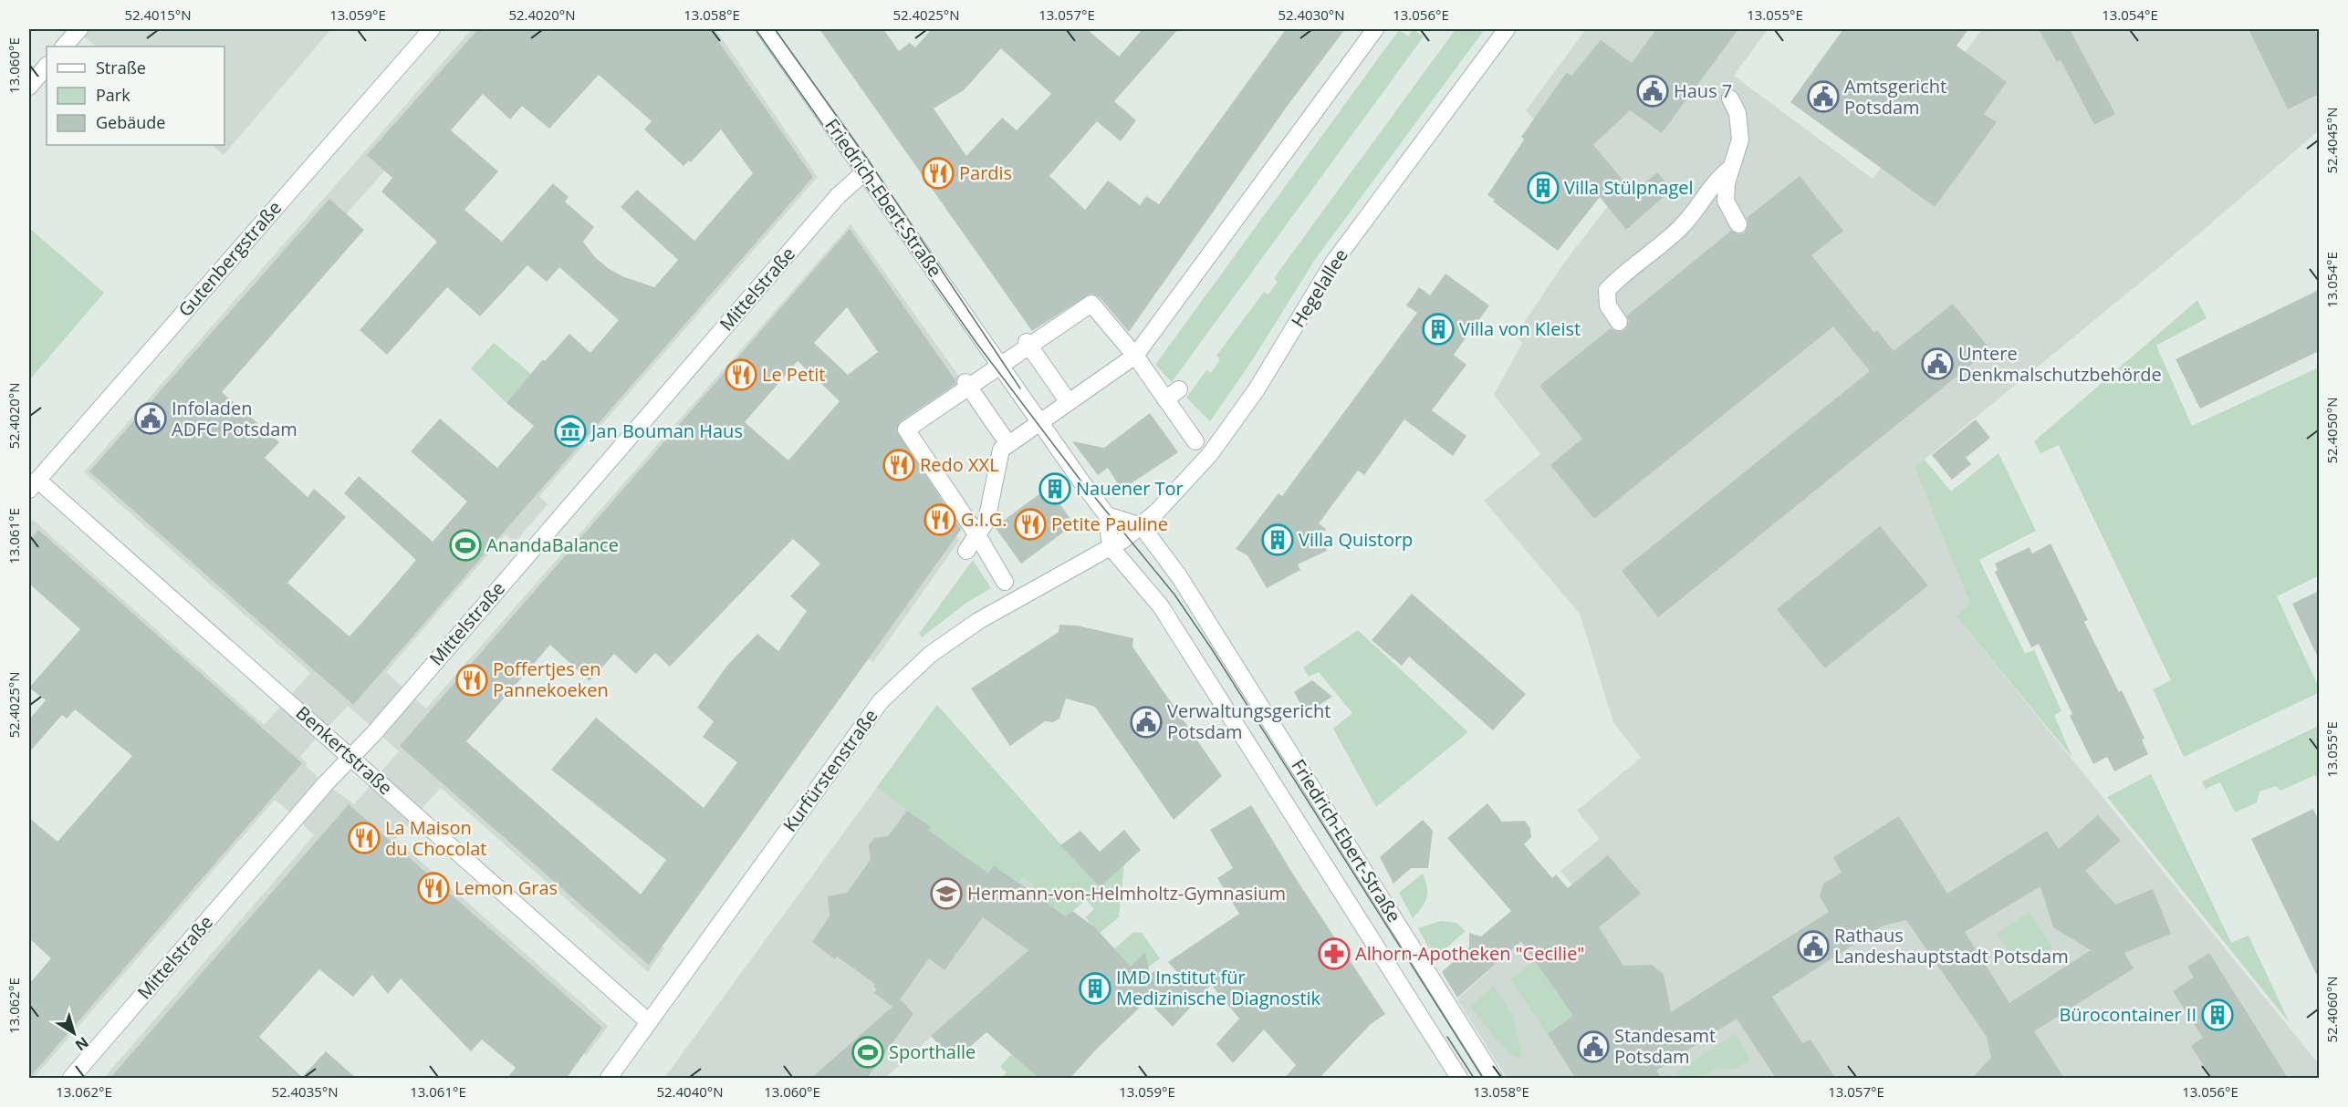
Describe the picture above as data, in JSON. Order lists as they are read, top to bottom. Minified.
{"streets":{"street":["Friedrich-Ebert-Straße","Gutenbergstraße","Hegelallee","Mittelstraße","Benkertstraße","Kurfürstenstraße"]},"crossings":[["Friedrich-Ebert-Straße","Hegelallee"],["Friedrich-Ebert-Straße","Mittelstraße"],["Friedrich-Ebert-Straße","Kurfürstenstraße"],["Gutenbergstraße","Benkertstraße"],["Hegelallee","Kurfürstenstraße"],["Mittelstraße","Benkertstraße"],["Benkertstraße","Kurfürstenstraße"]],"places":{"public building":["Haus 7","Amtsgericht Potsdam","Untere Denkmalschutzbehörde","Infoladen ADFC Potsdam","Verwaltungsgericht Potsdam","Rathaus Landeshauptstadt Potsdam","Standesamt Potsdam"],"restaurant":["Pardis","Le Petit","Redo XXL","G.I.G.","Petite Pauline","Poffertjes en Pannekoeken","La Maison du Chocolat","Lemon Gras"],"building":["Villa Stülpnagel","Villa von Kleist","Nauener Tor","Villa Quistorp","IMD Institut für Medizinische Diagnostik","Bürocontainer II"],"museum":["Jan Bouman Haus"],"sports":["AnandaBalance","Sporthalle"],"school or university":["Hermann-von-Helmholtz-Gymnasium"],"pharmacy":["Alhorn-Apotheken \"Cecilie\""]},"legend":["Straße","Park","Gebäude"],"north":"bottom right","coordinates":["52.4015°N","13.059°E","52.4020°N","13.058°E","52.4025°N","13.057°E","52.4030°N","13.056°E","13.055°E","13.054°E","13.060°E","52.4045°N","52.4050°N","13.061°E","13.062°E","52.4060°N","52.4035°N","52.4040°N"]}
